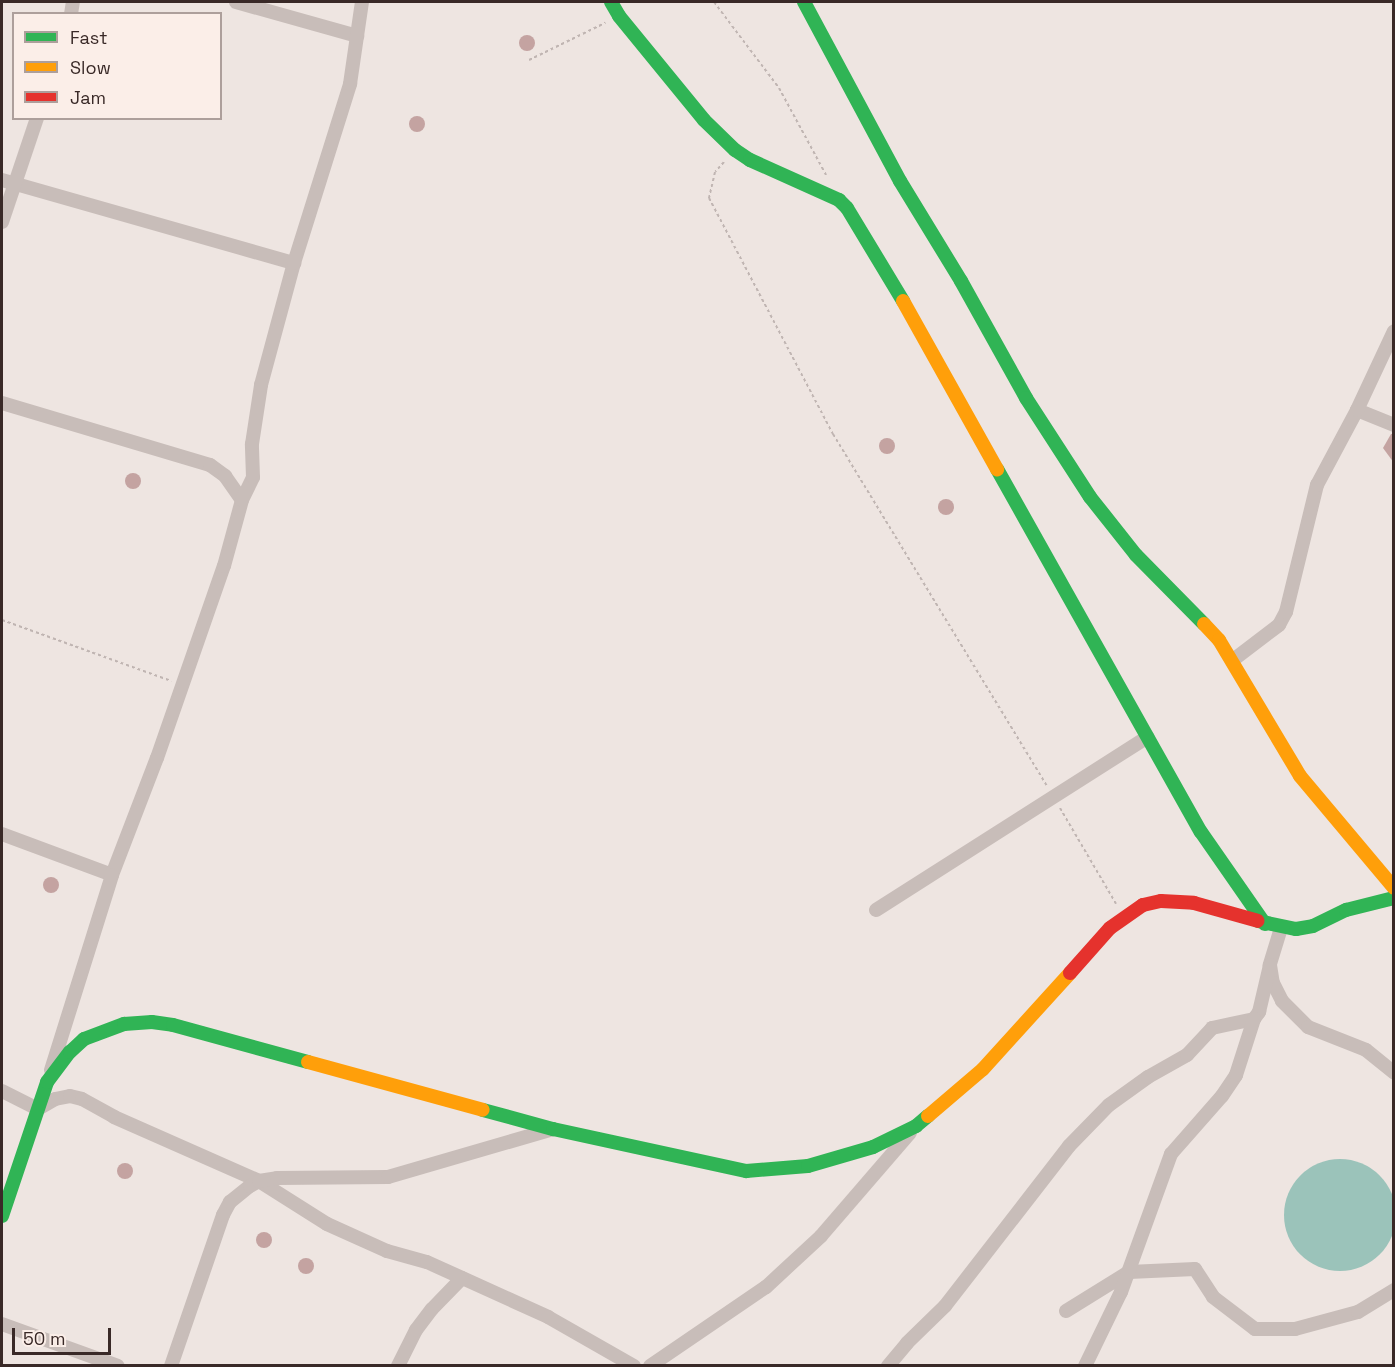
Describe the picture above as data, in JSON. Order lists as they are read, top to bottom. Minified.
{"legend":["Fast","Slow","Jam"],"scale_bar":"50 m"}
